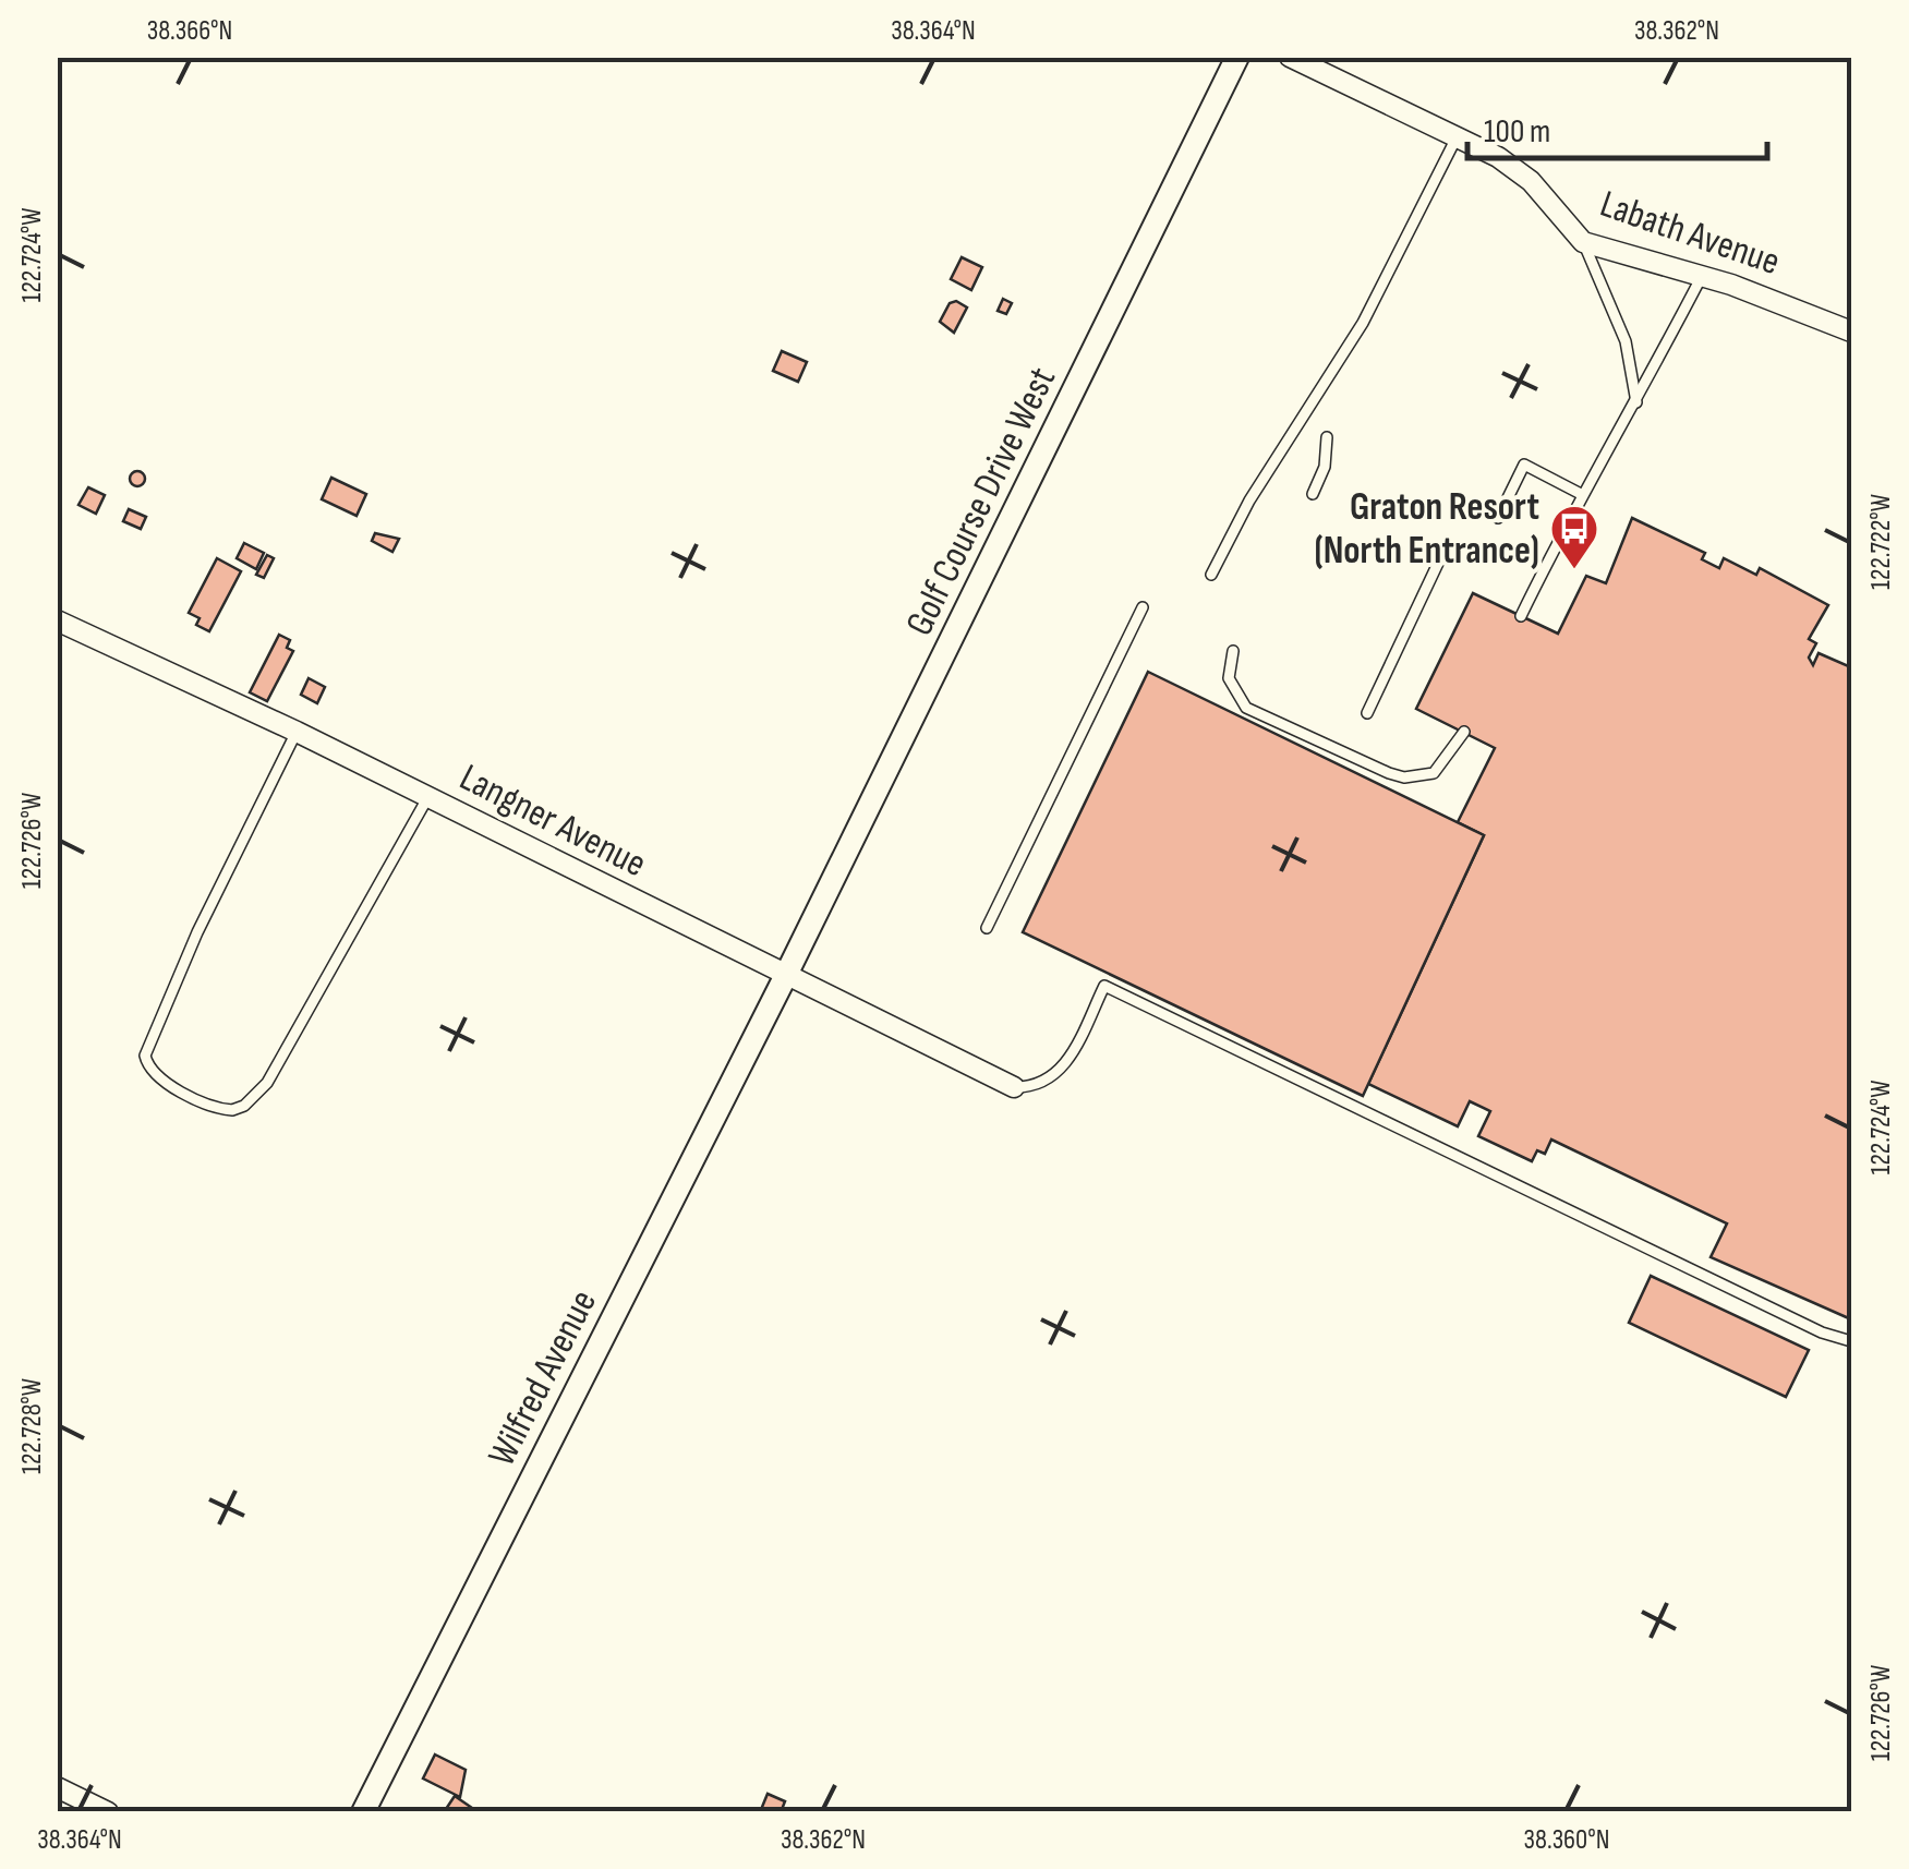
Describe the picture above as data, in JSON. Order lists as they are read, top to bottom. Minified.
{"streets":{"street":["Labath Avenue","Golf Course Drive West","Langner Avenue","Wilfred Avenue"]},"crossings":[["Golf Course Drive West","Langner Avenue"],["Golf Course Drive West","Wilfred Avenue"],["Langner Avenue","Wilfred Avenue"]],"places":{"bus stop":["Graton Resort (North Entrance)"]},"scale_bar":"100 m","coordinates":["38.366°N","38.364°N","38.362°N","122.724°W","122.722°W","122.726°W","122.728°W","38.360°N"]}
